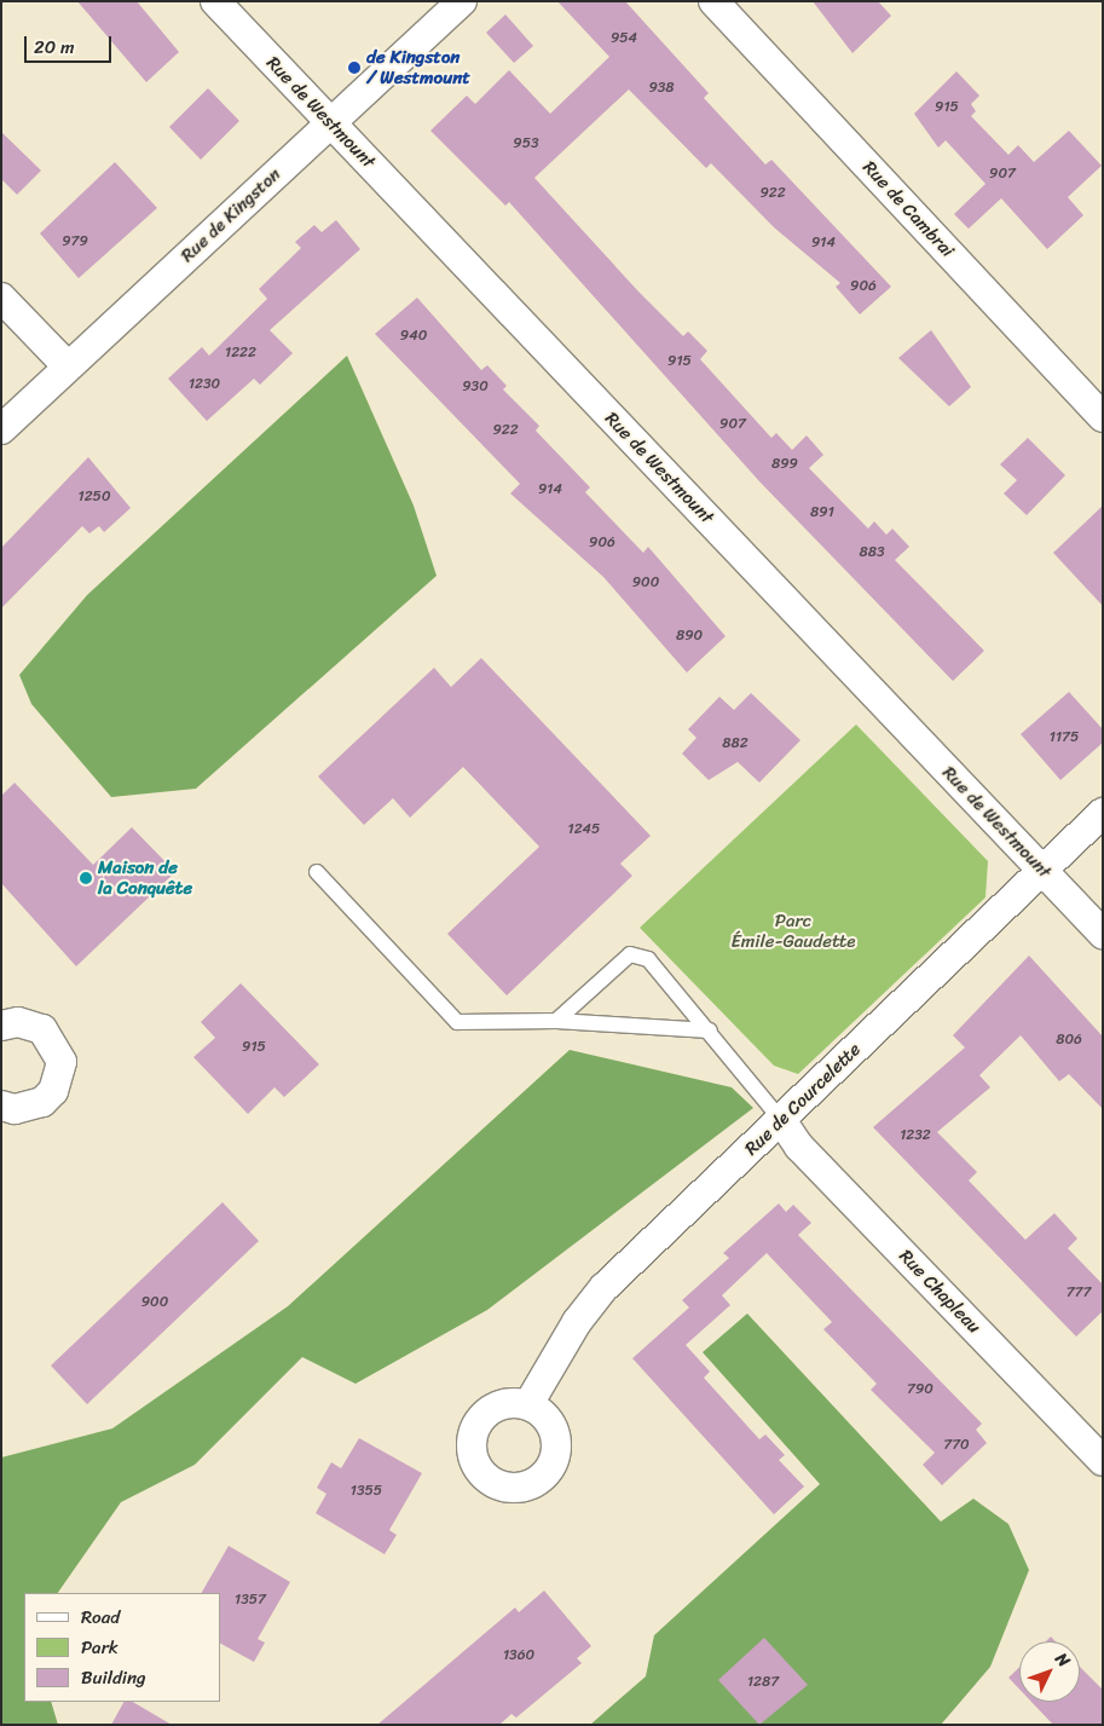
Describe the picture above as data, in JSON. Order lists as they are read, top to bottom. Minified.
{"streets":{"street":["Rue de Westmount","Rue de Cambrai","Rue de Kingston","Rue de Courcelette","Rue Chapleau"]},"crossings":[["Rue de Westmount","Rue de Kingston"],["Rue de Westmount","Rue de Courcelette"],["Rue de Courcelette","Rue Chapleau"]],"parks":["Parc Émile-Gaudette"],"places":["de Kingston / Westmount","Maison de la Conquête"],"house_numbers":["954","938","915","953","907","922","979","914","906","940","1222","915","1230","930","907","922","899","914","1250","891","906","883","900","890","1175","882","1245","806","915","1232","777","900","790","770","1355","1357","1360","1287"],"legend":["Road","Park","Building"],"scale_bar":"20 m","north":"top right"}
